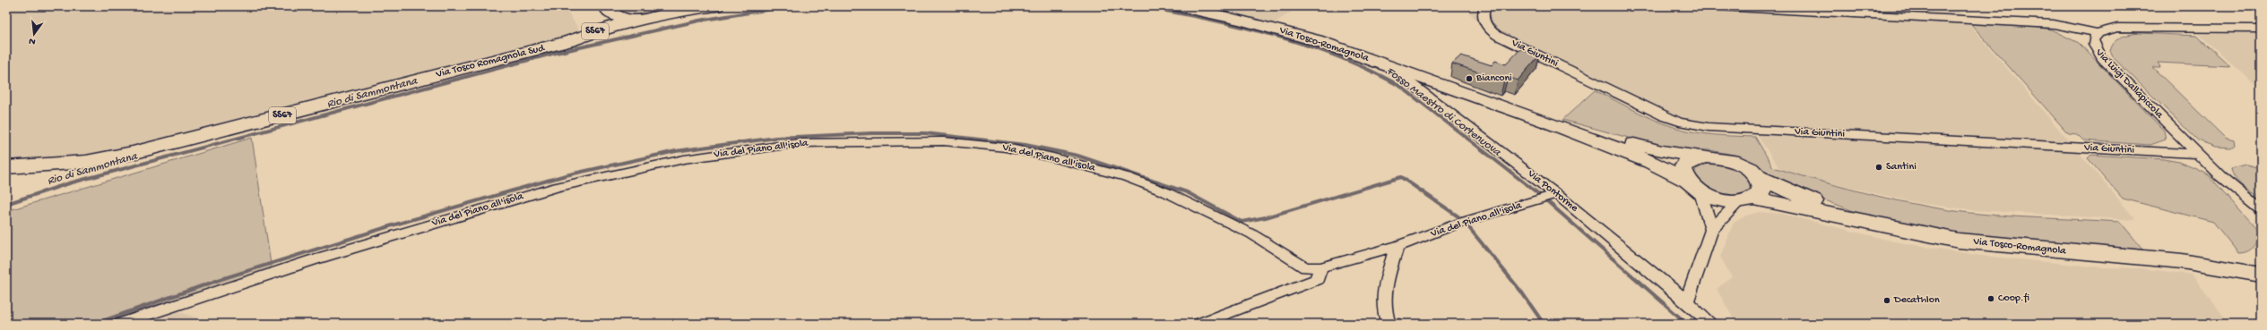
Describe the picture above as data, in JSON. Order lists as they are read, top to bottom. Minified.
{"streets":{"main road":["SS67","Via Tosco-Romagnola","Via Tosco Romagnola Sud"],"street":["Via Giuntini","Via Luigi Dallapiccola","Via del Piano all'isola","Via Pontorme"]},"crossings":[["SS67","Via Tosco Romagnola Sud"],["Via Tosco-Romagnola","Via Pontorme"],["Via Giuntini","Via Luigi Dallapiccola"],["Via del Piano all'isola","Via Pontorme"]],"water":["Rio di Sammontana","Fosso Maestro di Cortenuova"],"places":["Bianconi","Santini","Coop.fi","Decathlon"],"north":"bottom"}
